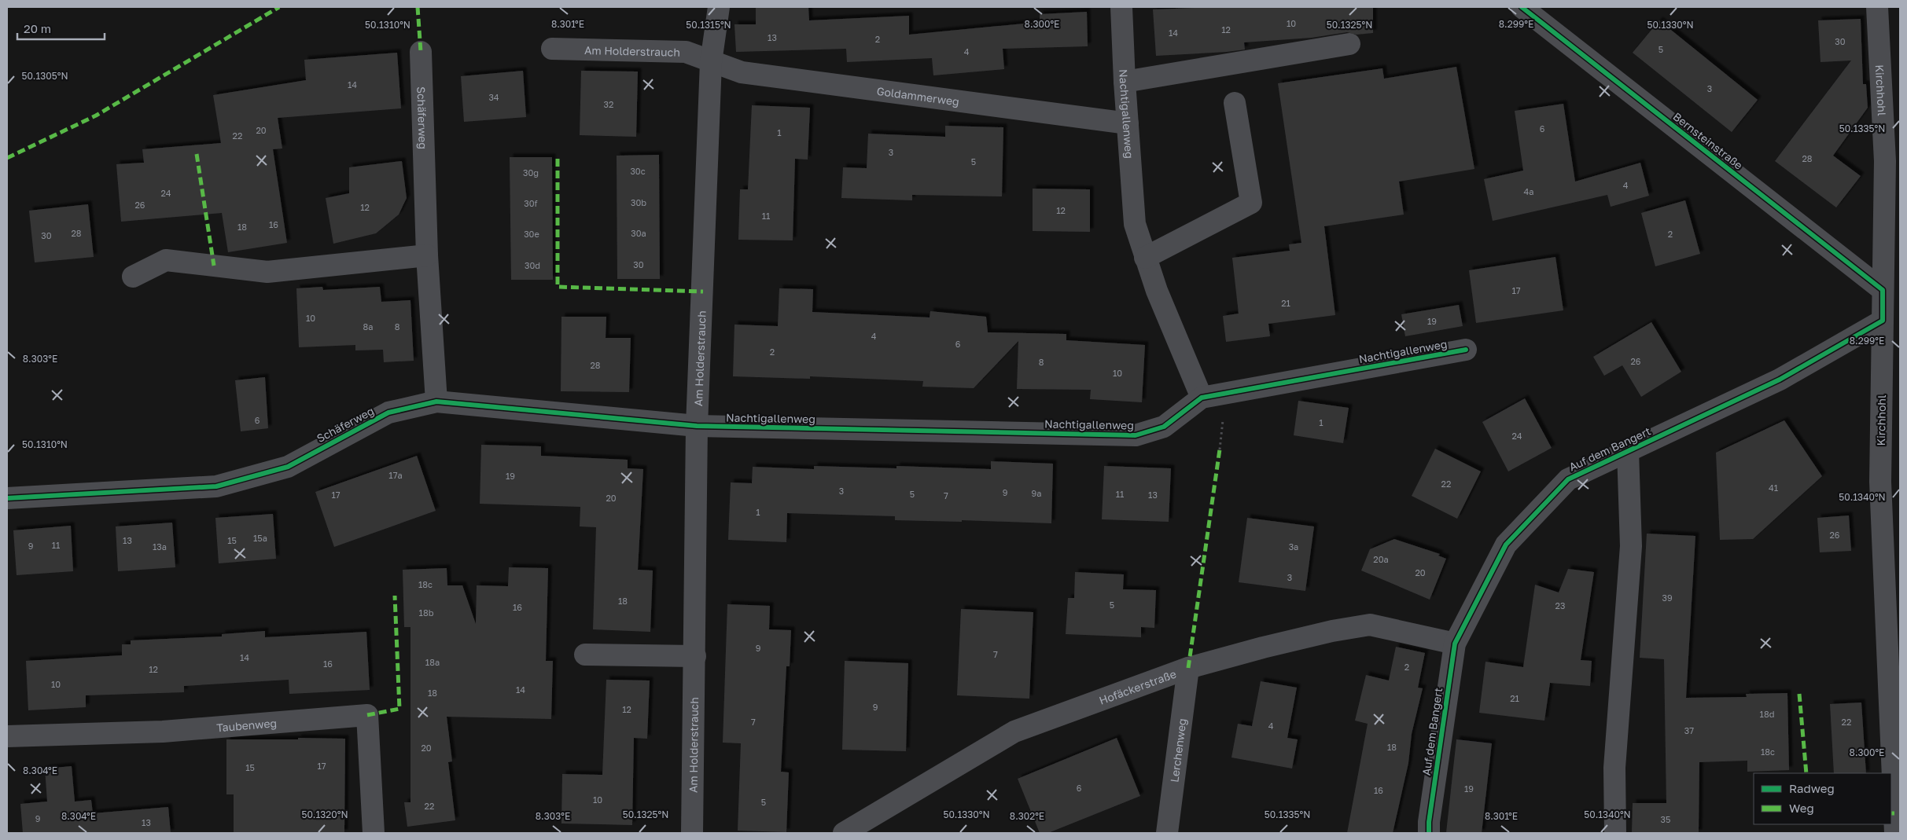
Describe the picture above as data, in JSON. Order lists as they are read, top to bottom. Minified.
{"streets":{"street":["Am Holderstrauch","Kirchhohl","Goldammerweg","Nachtigallenweg","Schäferweg","Bernsteinstraße","Auf dem Bangert","Hofäckerstraße","Taubenweg","Lerchenweg"]},"crossings":[["Am Holderstrauch","Goldammerweg"],["Am Holderstrauch","Nachtigallenweg"],["Am Holderstrauch","Schäferweg"],["Kirchhohl","Bernsteinstraße"],["Kirchhohl","Auf dem Bangert"],["Goldammerweg","Nachtigallenweg"],["Nachtigallenweg","Schäferweg"],["Auf dem Bangert","Hofäckerstraße"],["Hofäckerstraße","Lerchenweg"]],"house_numbers":["10","12","14","13","2","30","5","4","14","3","34","32","6","20","1","22","3","28","5","30c","30g","4","4a","24","30b","30f","26","12","12","11","16","18","28","30a","30e","2","30","30","30d","17","21","10","19","8a","8","4","6","2","26","8","28","10","6","1","24","17a","19","22","41","3","9","9a","5","11","17","13","7","20","1","26","15a","13","15","11","9","13a","3a","20a","20","3","18c","39","18","5","23","16","18b","9","7","14","18a","16","2","12","10","14","18","21","9","12","18d","7","22","4","37","18","20","18c","17","15","6","19","16","10","5","22","9","35","13"],"legend":["Radweg","Weg"],"scale_bar":"20 m","coordinates":["8.301°E","8.300°E","8.299°E","50.1310°N","50.1325°N","50.1330°N","50.1315°N","50.1305°N","50.1335°N","8.303°E","50.1340°N","8.304°E","50.1320°N","8.302°E"]}
